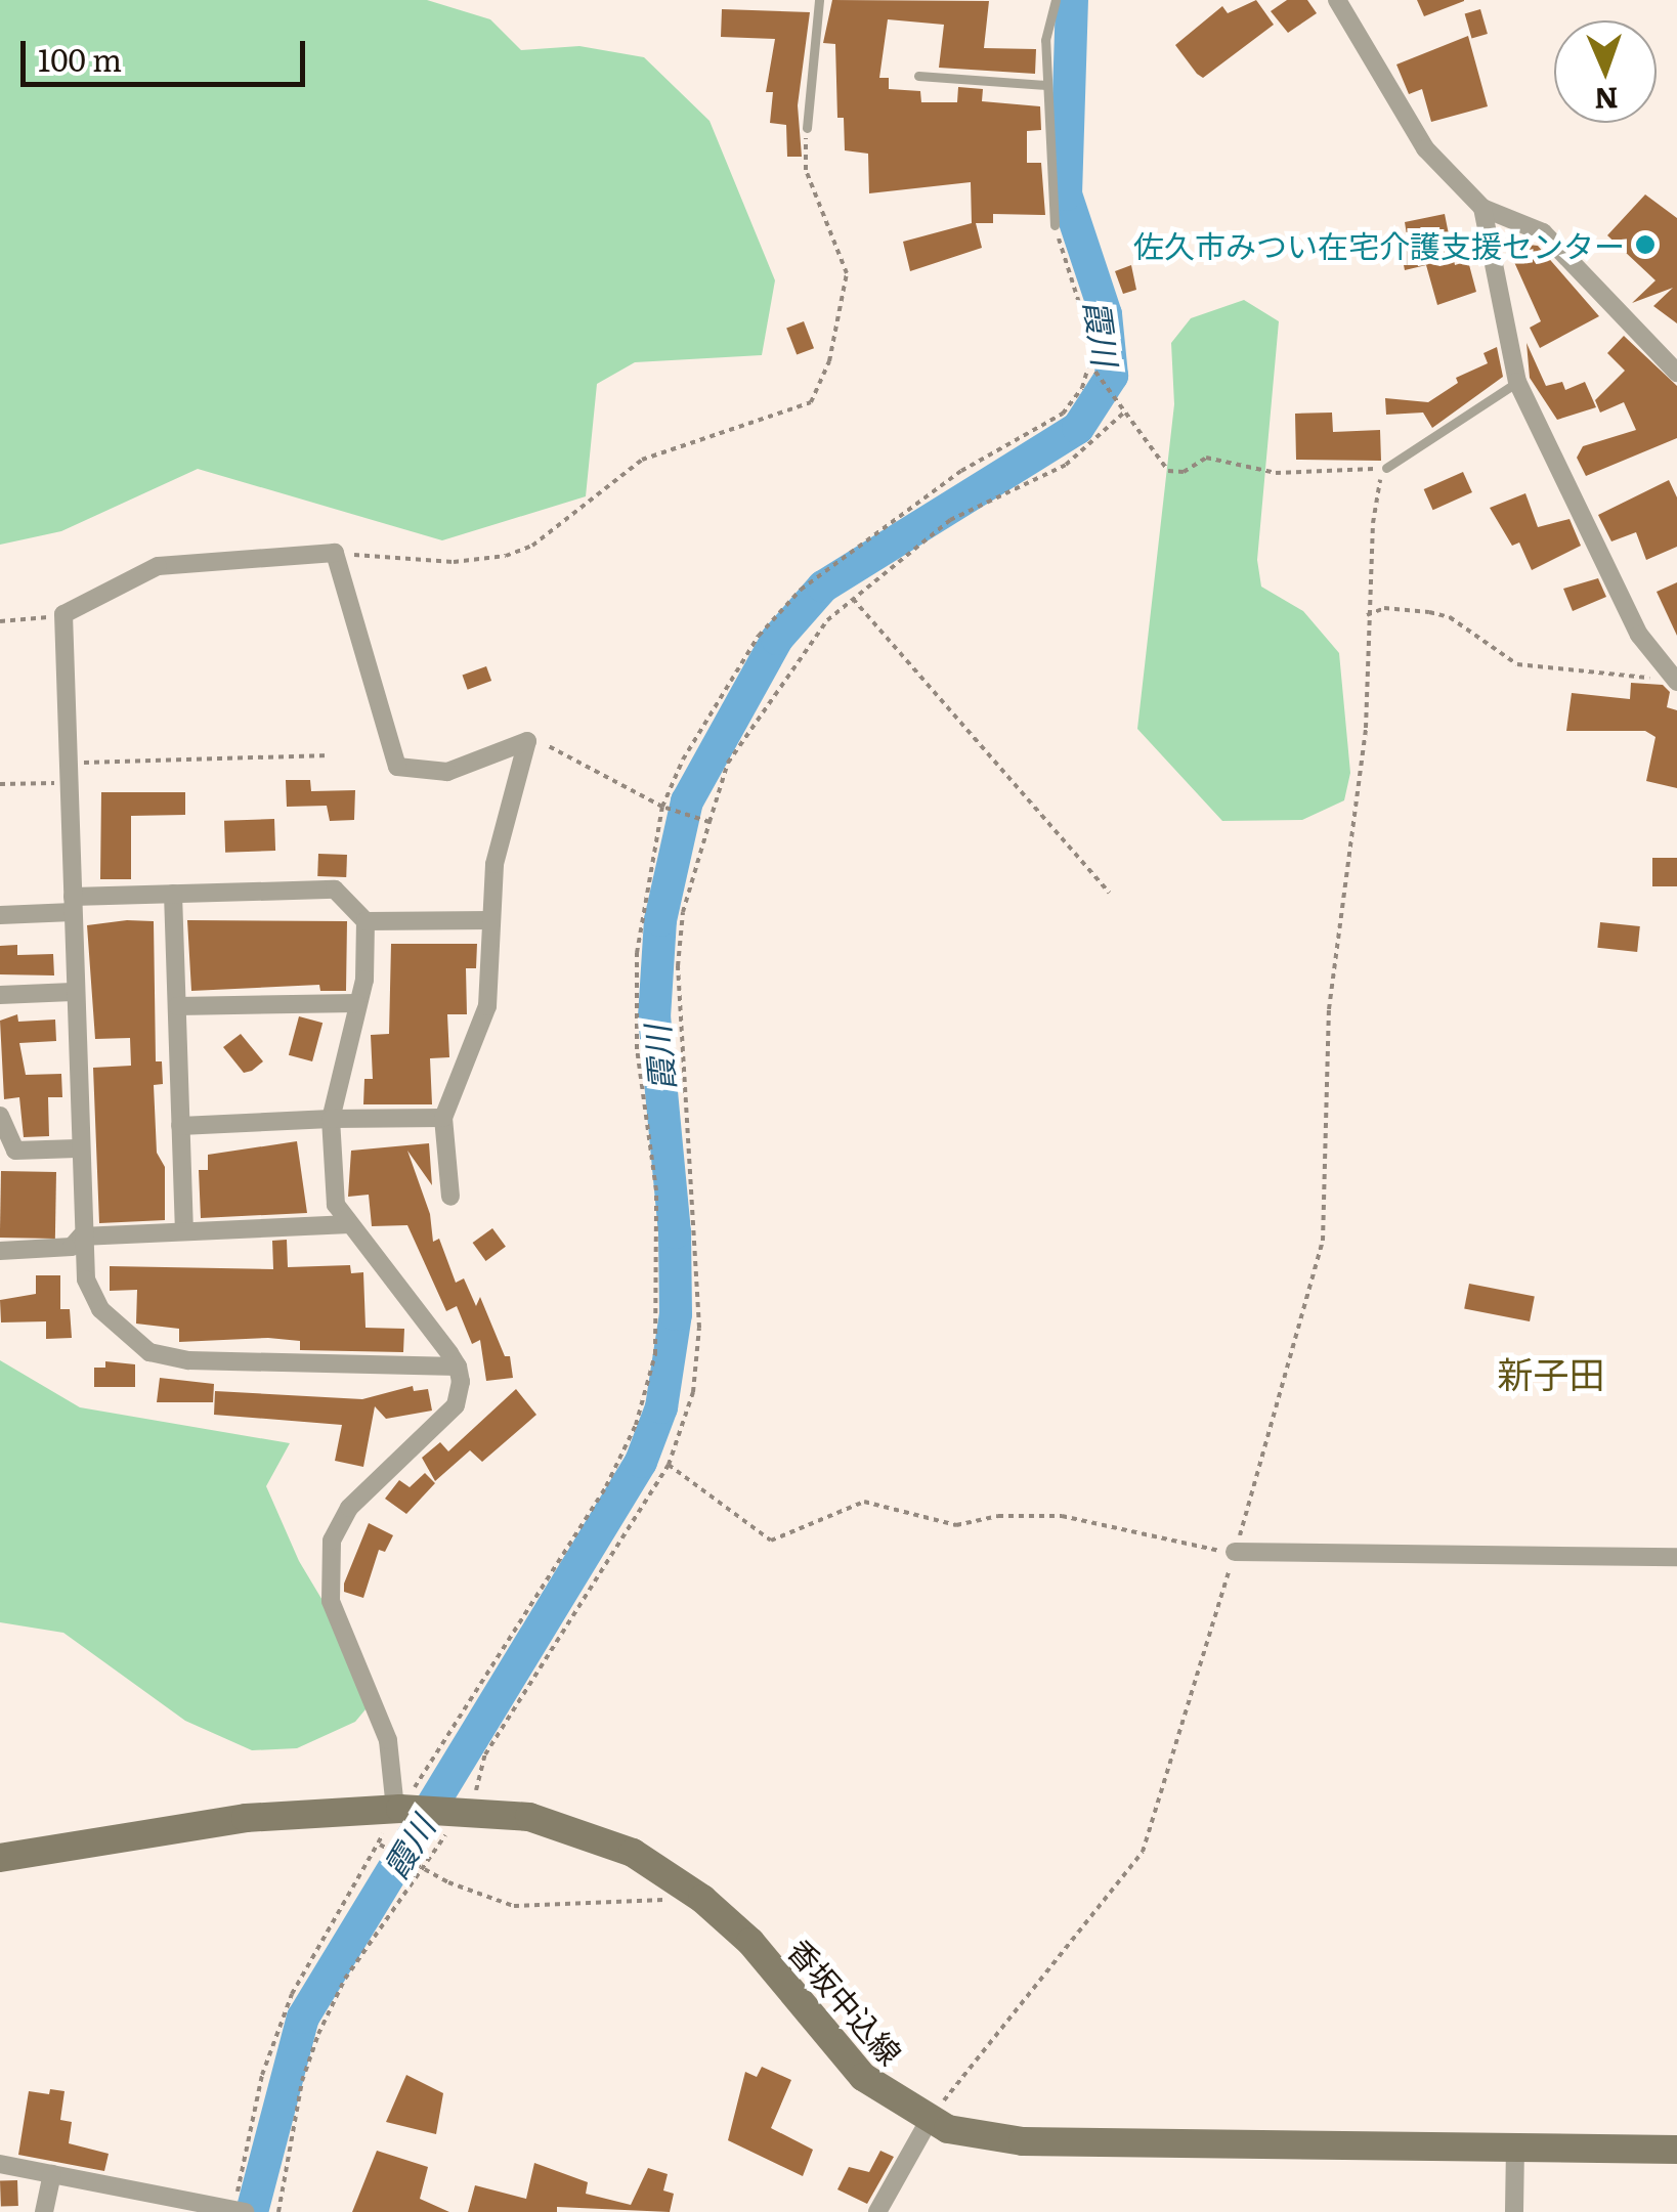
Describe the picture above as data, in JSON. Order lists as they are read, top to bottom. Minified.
{"streets":{"main road":["香坂中込線"]},"districts":["新子田"],"water":["霞川"],"places":["佐久市みつい在宅介護支援センター"],"scale_bar":"100 m","north":"bottom"}
